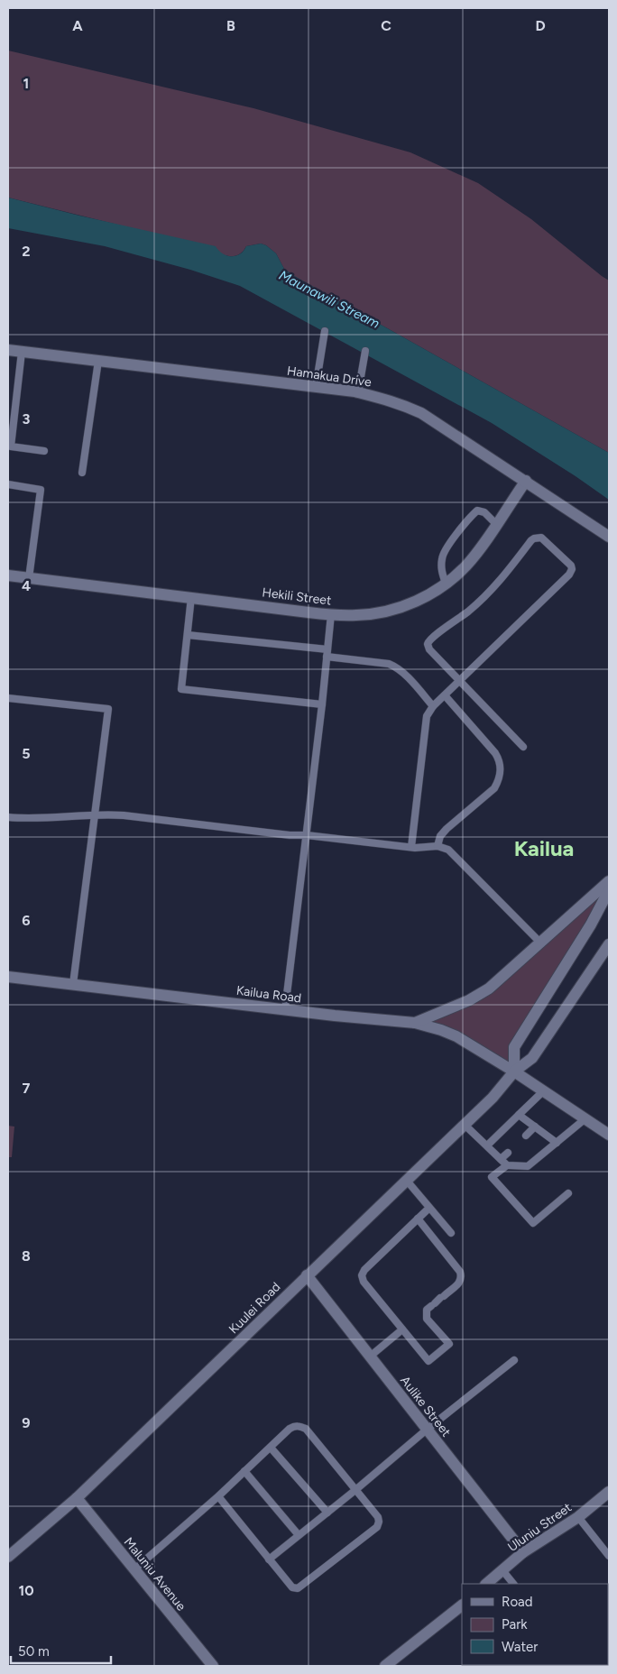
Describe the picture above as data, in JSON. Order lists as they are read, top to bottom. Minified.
{"streets":{"main road":["Hamakua Drive","Hekili Street","Kailua Road","Kuulei Road","Aulike Street","Uluniu Street","Maluniu Avenue"]},"crossings":[["Hamakua Drive","Hekili Street"],["Kailua Road","Kuulei Road"],["Kuulei Road","Aulike Street"],["Kuulei Road","Maluniu Avenue"],["Aulike Street","Uluniu Street"]],"districts":["Kailua"],"water":["Maunawili Stream"],"legend":["Road","Park","Water"],"scale_bar":"50 m","grid":{"columns":["A","B","C","D"],"rows":["1","2","3","4","5","6","7","8","9","10"]}}
